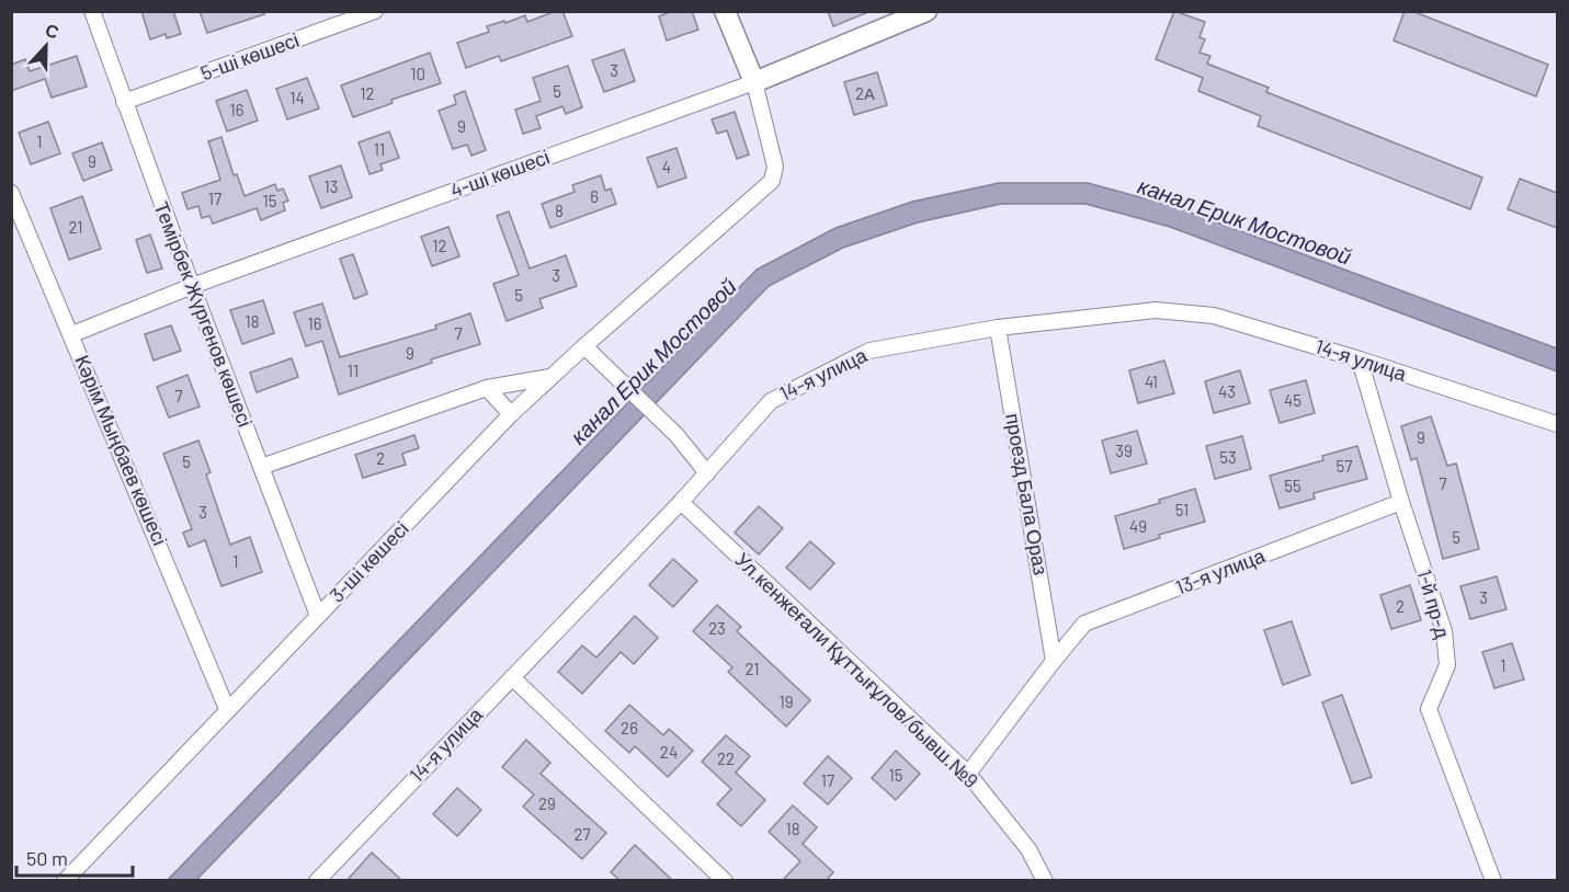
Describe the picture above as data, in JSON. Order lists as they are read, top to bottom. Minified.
{"streets":{"street":["5-ші көшесі","4-ші көшесі","Темірбек Жүргенов көшесі","14-я улица","Кәрім Мыңбаев көшесі","проезд Бала Ораз","3-ші көшесі","13-я улица","1-й пр-д","Ул.кенжеғали Құттығұлов/бывш.№9"]},"crossings":[["5-ші көшесі","Темірбек Жүргенов көшесі"],["4-ші көшесі","Темірбек Жүргенов көшесі"],["4-ші көшесі","Кәрім Мыңбаев көшесі"],["4-ші көшесі","3-ші көшесі"],["Темірбек Жүргенов көшесі","3-ші көшесі"],["14-я улица","проезд Бала Ораз"],["14-я улица","1-й пр-д"],["14-я улица","Ул.кенжеғали Құттығұлов/бывш.№9"],["Кәрім Мыңбаев көшесі","3-ші көшесі"],["проезд Бала Ораз","13-я улица"],["13-я улица","1-й пр-д"],["13-я улица","Ул.кенжеғали Құттығұлов/бывш.№9"]],"water":["канал Ерик Мостовой"],"house_numbers":["3","10","5","12","2А","14","16","9","1","11","9","4","13","6","17","15","8","21","12","3","5","18","16","7","9","11","41","43","7","45","9","39","53","2","5","57","7","55","51","3","49","5","1","3","2","23","1","21","19","26","24","22","15","17","29","18","27"],"scale_bar":"50 m","north":"top"}
